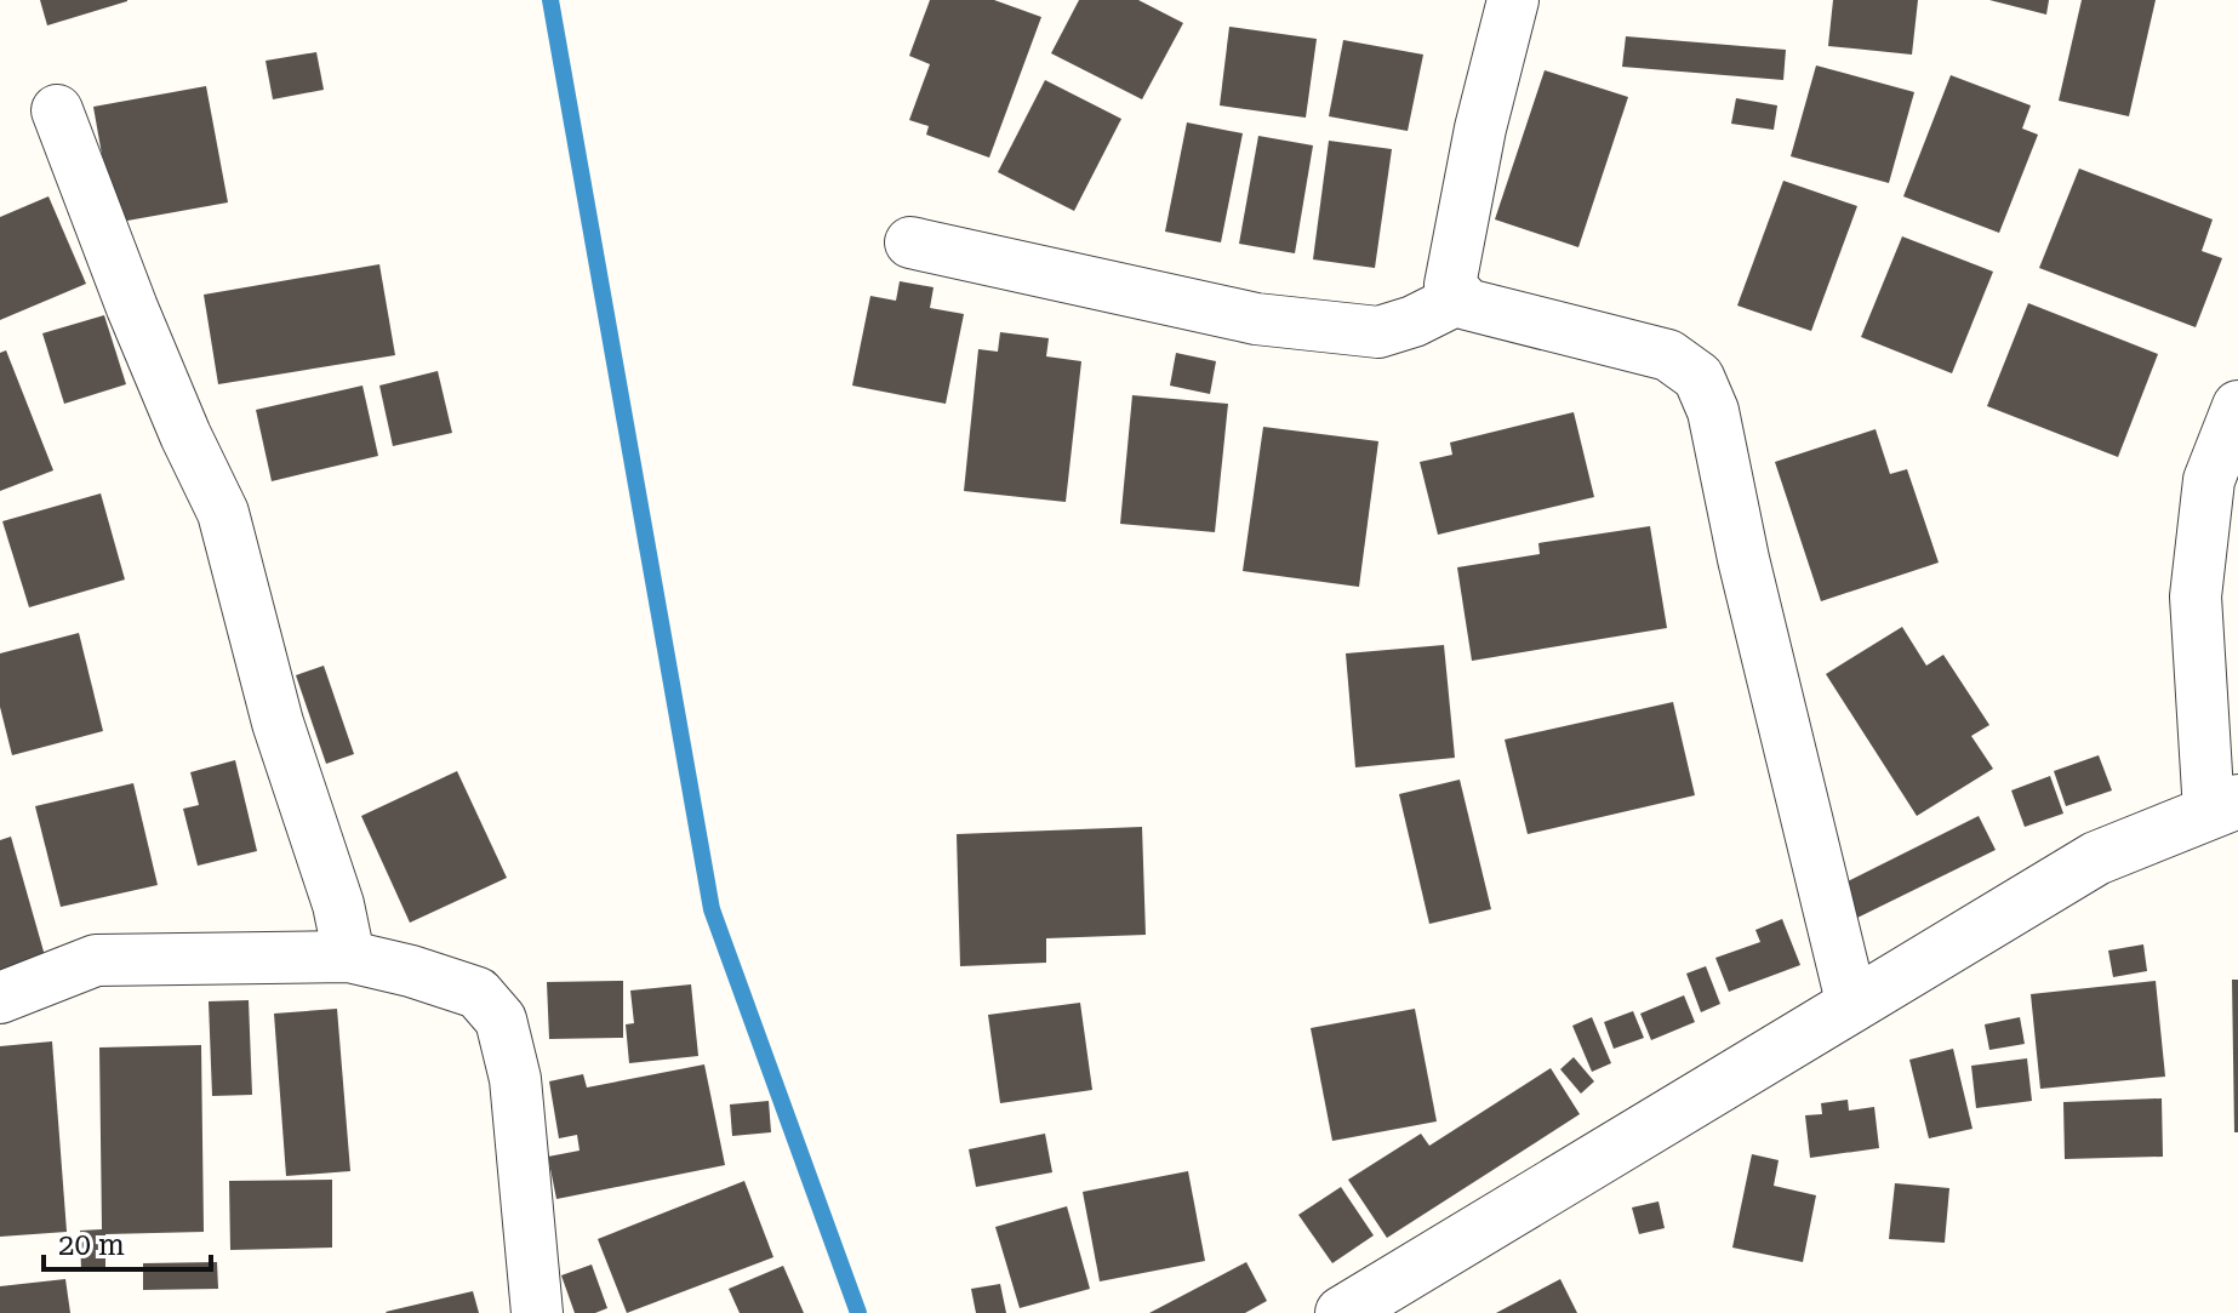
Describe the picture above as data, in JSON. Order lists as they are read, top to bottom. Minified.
{"scale_bar":"20 m"}
